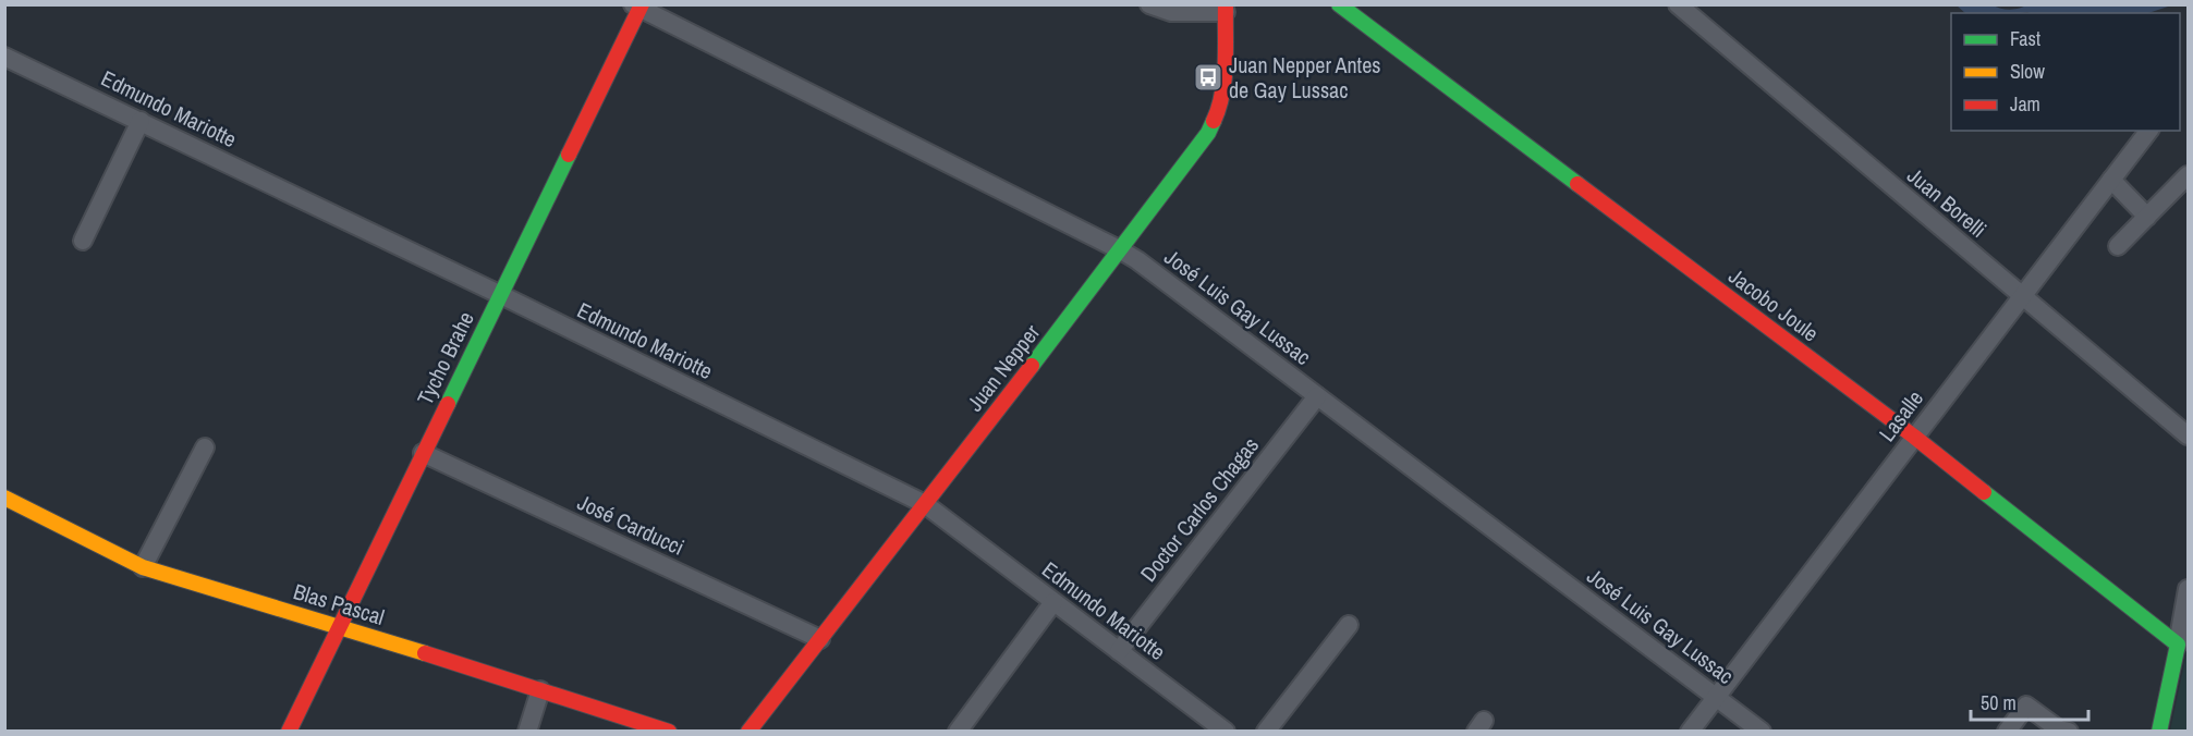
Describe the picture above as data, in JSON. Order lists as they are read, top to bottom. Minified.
{"streets":{"main road":["Jacobo Joule","Tycho Brahe","Juan Nepper","Blas Pascal"],"street":["Edmundo Mariotte","Juan Borelli","José Luis Gay Lussac","Lasalle","Doctor Carlos Chagas","José Carducci"]},"crossings":[["Edmundo Mariotte","Tycho Brahe"],["Edmundo Mariotte","Juan Nepper"],["Edmundo Mariotte","Doctor Carlos Chagas"],["Juan Borelli","Lasalle"],["Jacobo Joule","Lasalle"],["José Luis Gay Lussac","Tycho Brahe"],["José Luis Gay Lussac","Juan Nepper"],["José Luis Gay Lussac","Lasalle"],["José Luis Gay Lussac","Doctor Carlos Chagas"],["Tycho Brahe","José Carducci"],["Tycho Brahe","Blas Pascal"],["Juan Nepper","José Carducci"]],"places":{"bus stop":["Juan Nepper Antes de Gay Lussac"]},"legend":["Fast","Slow","Jam"],"scale_bar":"50 m"}
